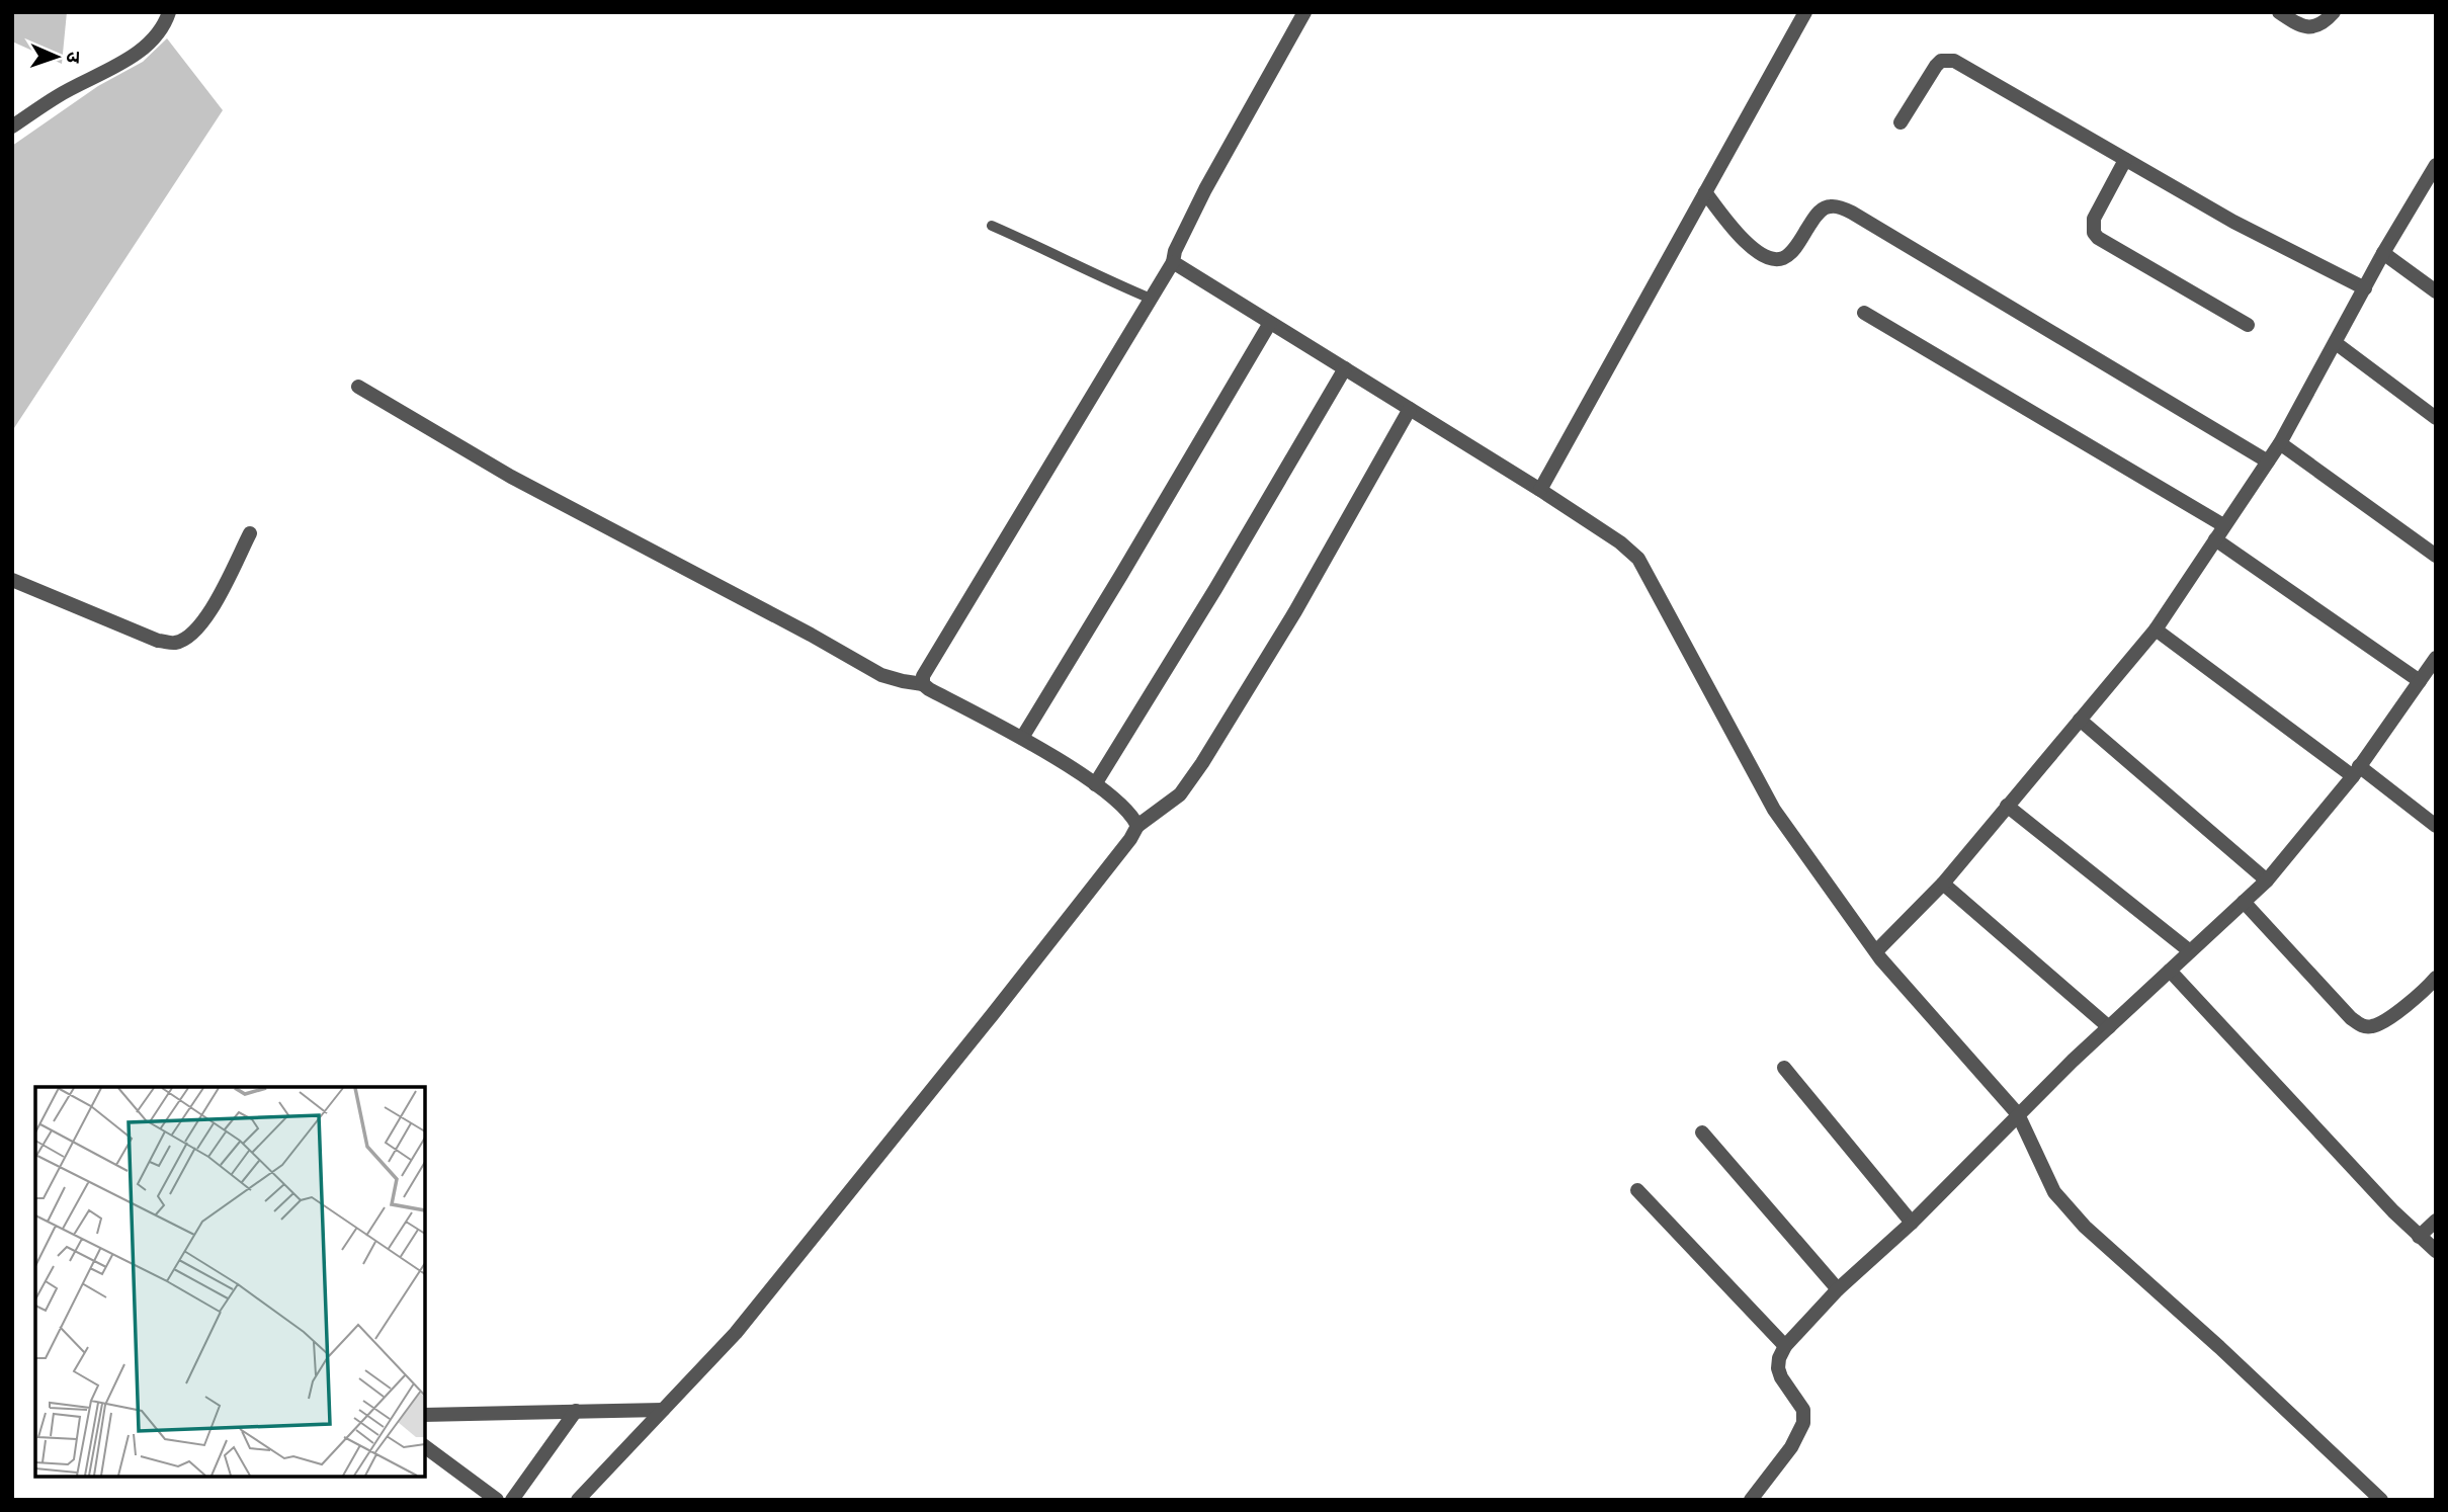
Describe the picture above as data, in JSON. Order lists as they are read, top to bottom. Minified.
{"north":"right"}
